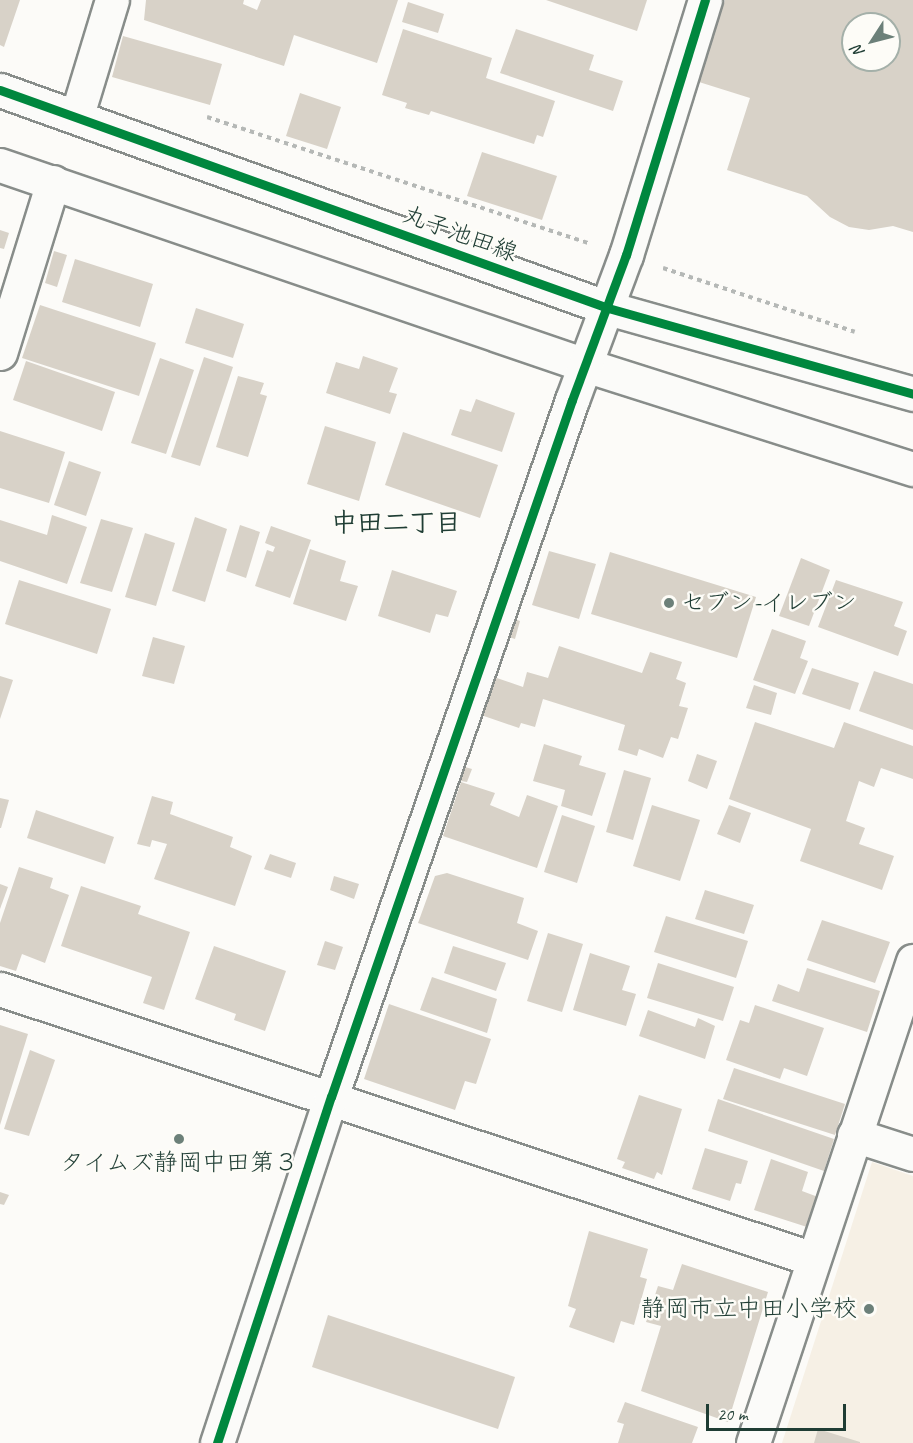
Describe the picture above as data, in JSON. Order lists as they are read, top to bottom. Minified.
{"streets":{"street":["丸子池田線"]},"districts":["中田二丁目"],"places":["セブン-イレブン","タイムズ静岡中田第３","静岡市立中田小学校"],"scale_bar":"20 m","north":"bottom left"}
